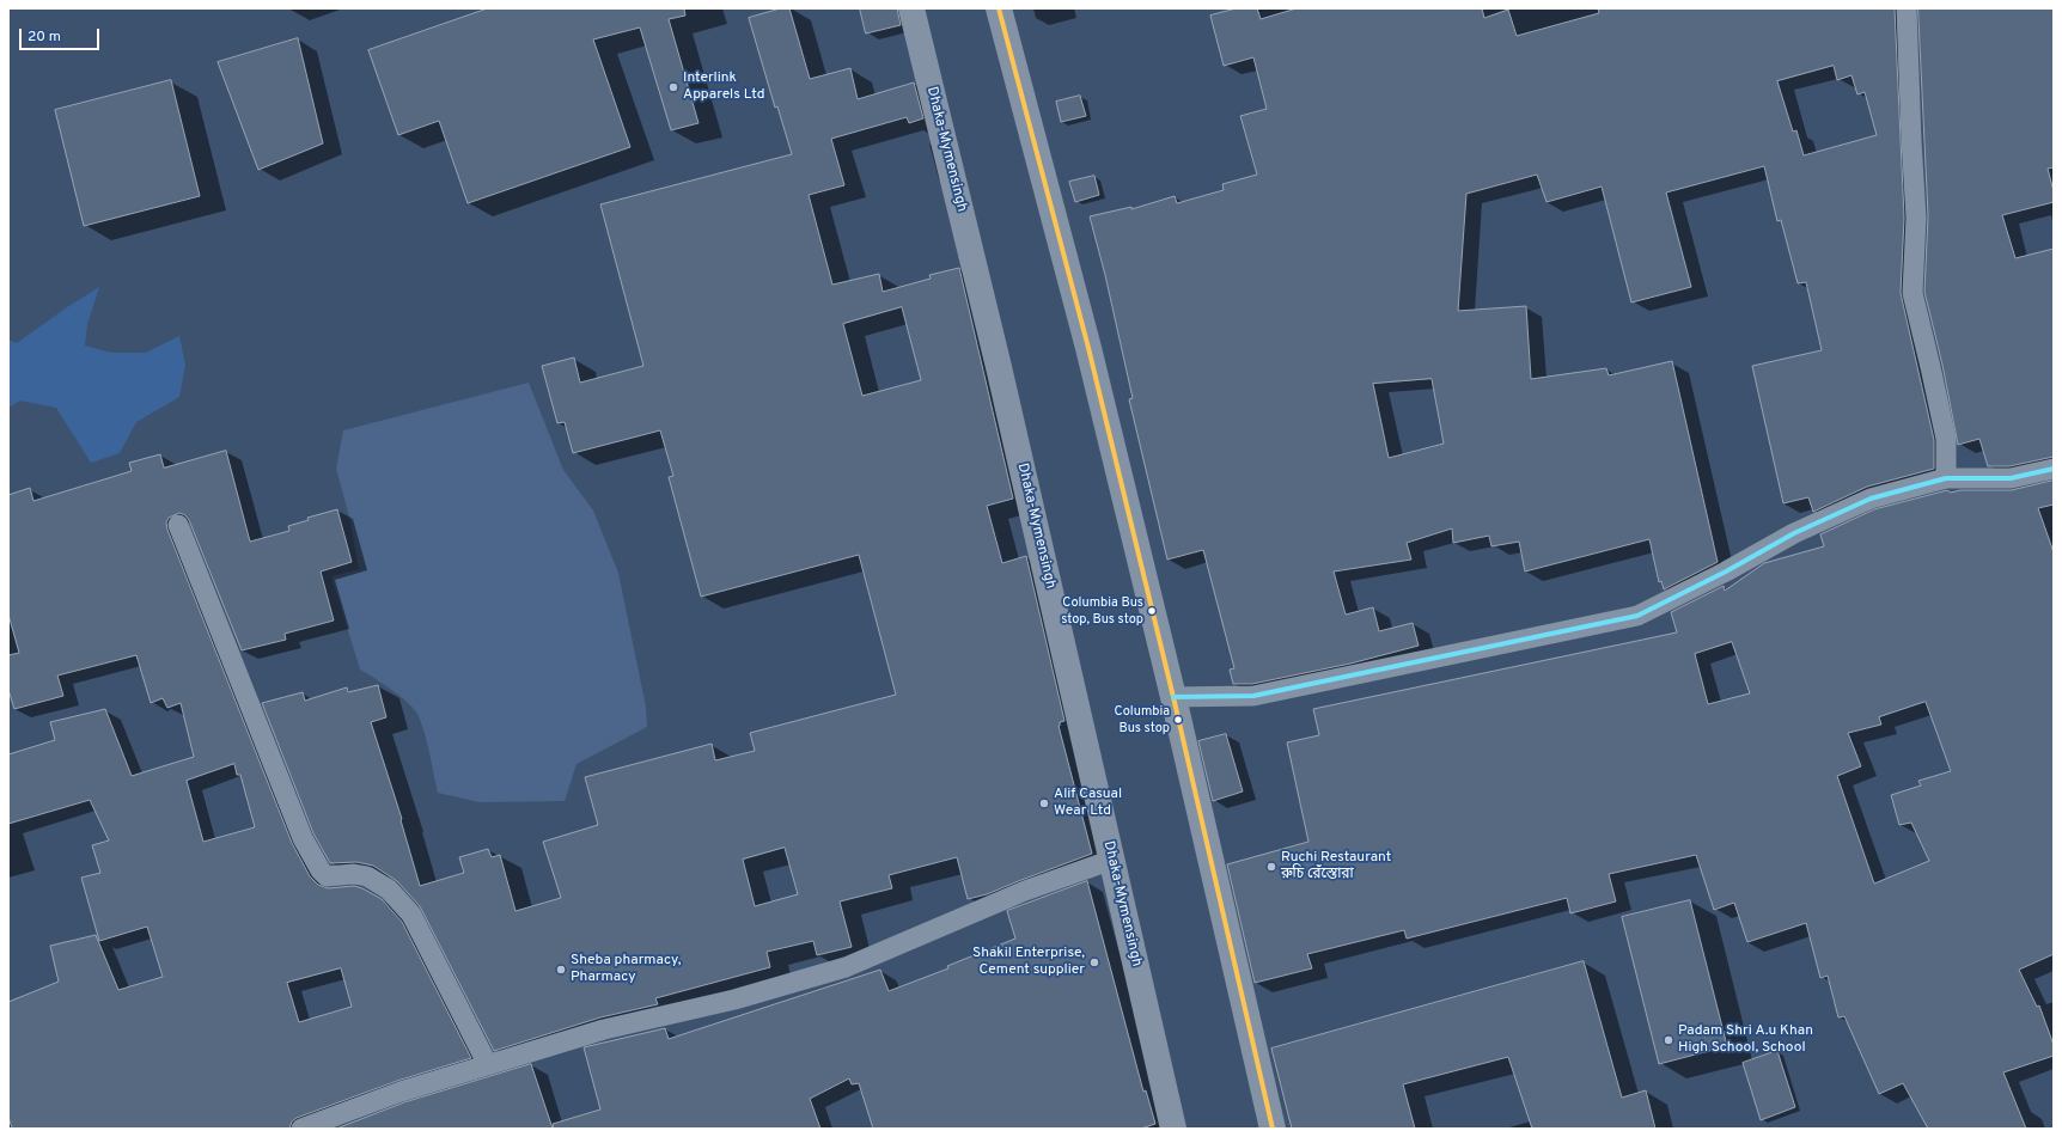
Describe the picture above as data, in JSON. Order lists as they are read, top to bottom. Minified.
{"streets":{"highway":["Dhaka-Mymensingh"]},"places":["Interlink Apparels Ltd","Columbia Bus stop, Bus stop","Columbia Bus stop","Alif Casual Wear Ltd","Ruchi Restaurant রুচি রেঁস্তোরা","Shakil Enterprise, Cement supplier","Sheba pharmacy, Pharmacy","Padam Shri A.u Khan High School, School"],"scale_bar":"20 m"}
